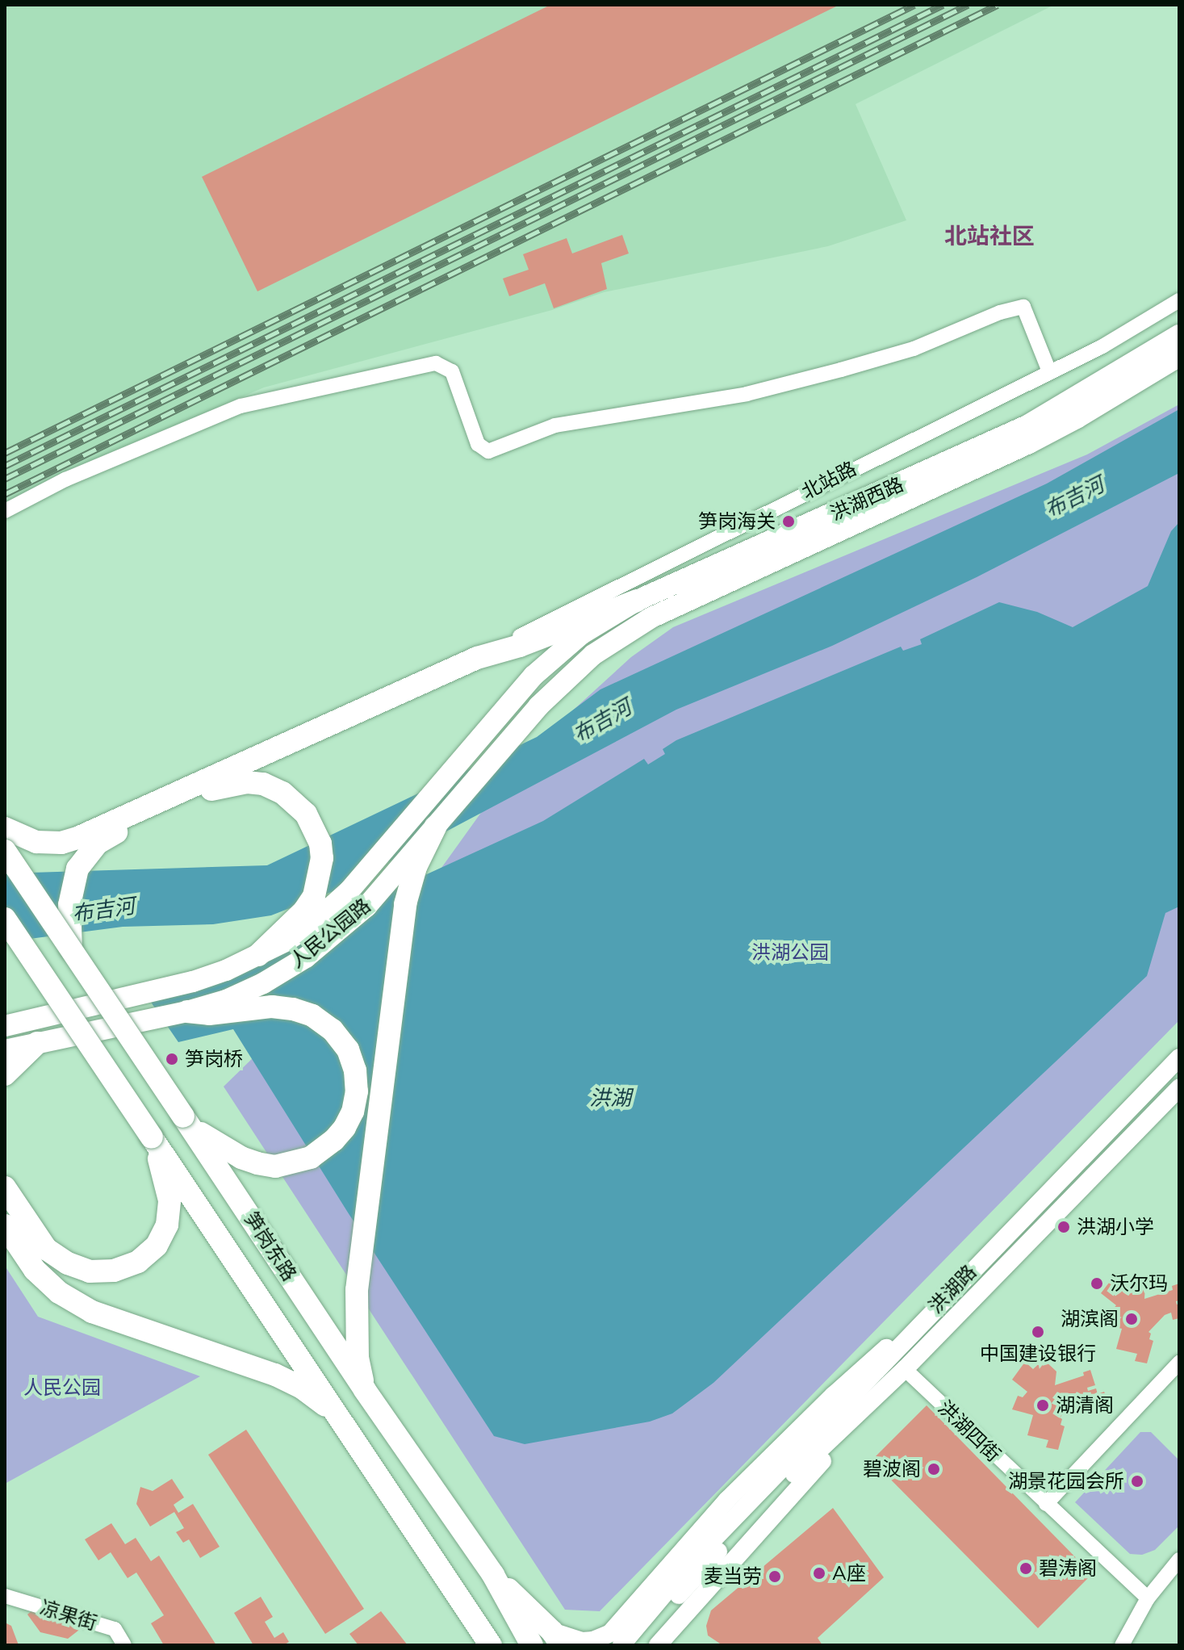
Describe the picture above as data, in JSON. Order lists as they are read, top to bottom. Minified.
{"streets":{"main road":["洪湖西路","人民公园路","笋岗东路"],"street":["北站路","洪湖路","洪湖四街","凉果街"]},"crossings":[["洪湖西路","人民公园路"],["洪湖路","洪湖四街"]],"districts":["北站社区"],"water":["布吉河","洪湖"],"parks":["洪湖公园","人民公园"],"places":["笋岗海关","笋岗桥","洪湖小学","沃尔玛","湖滨阁","中国建设银行","湖清阁","碧波阁","湖景花园会所","碧涛阁","A座","麦当劳"]}
